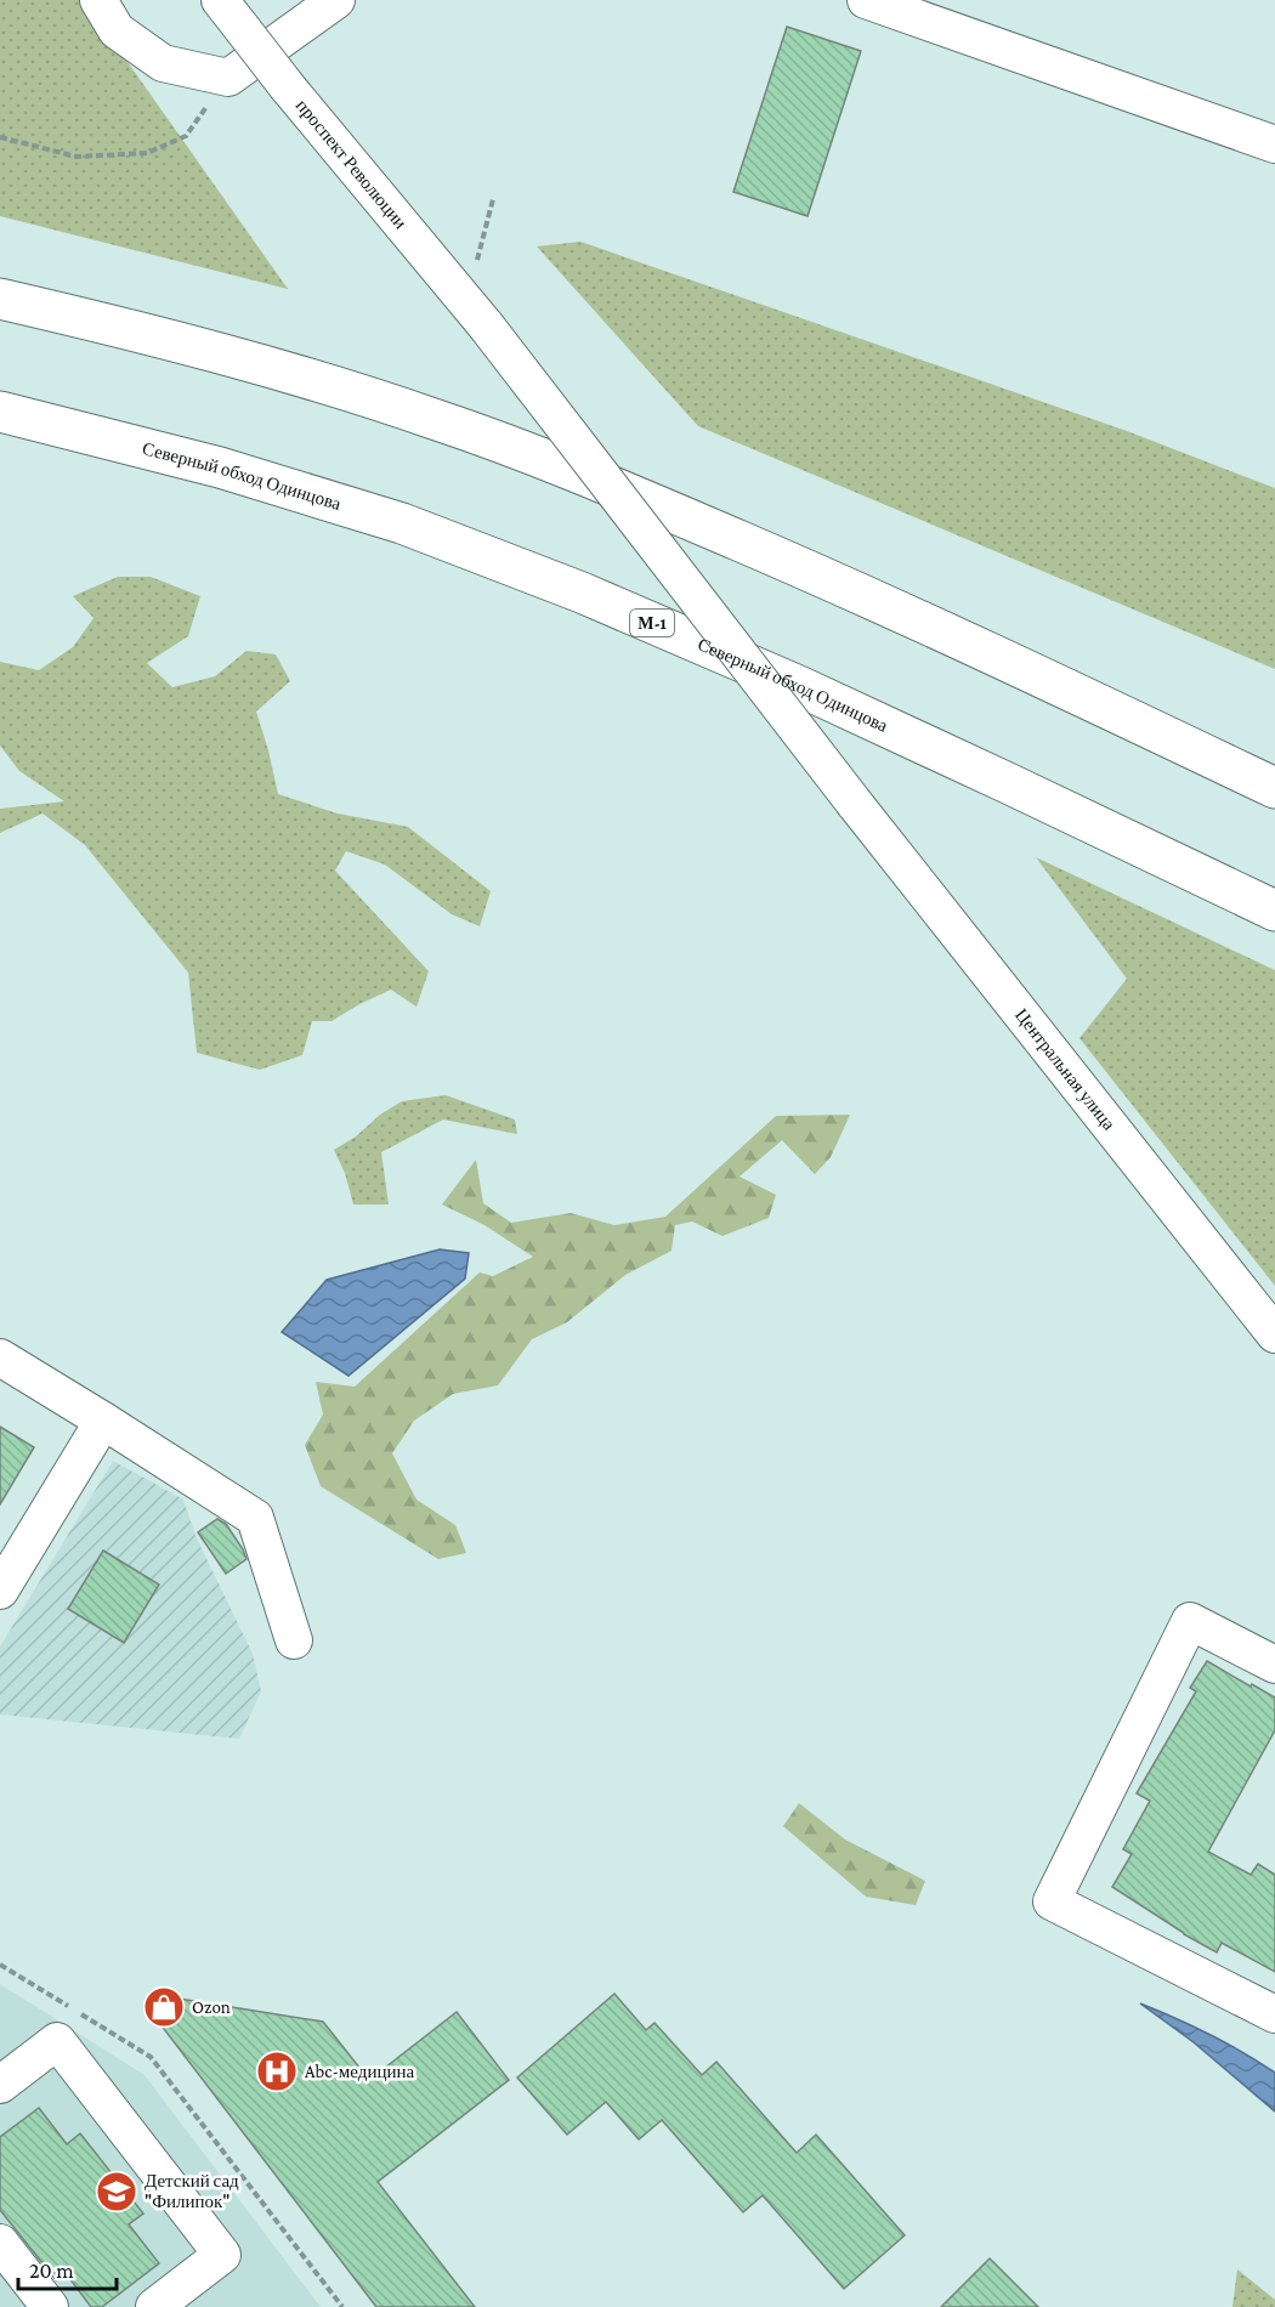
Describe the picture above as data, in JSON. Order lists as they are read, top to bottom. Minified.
{"streets":{"highway":["Северный обход Одинцова","М-1"],"street":["проспект Революции","Центральная улица"]},"crossings":[["проспект Революции","Центральная улица"]],"places":{"shop":["Ozon"],"hospital":["Abc-медицина"],"school or university":["Детский сад \"Филипок\""]},"scale_bar":"20 m"}
